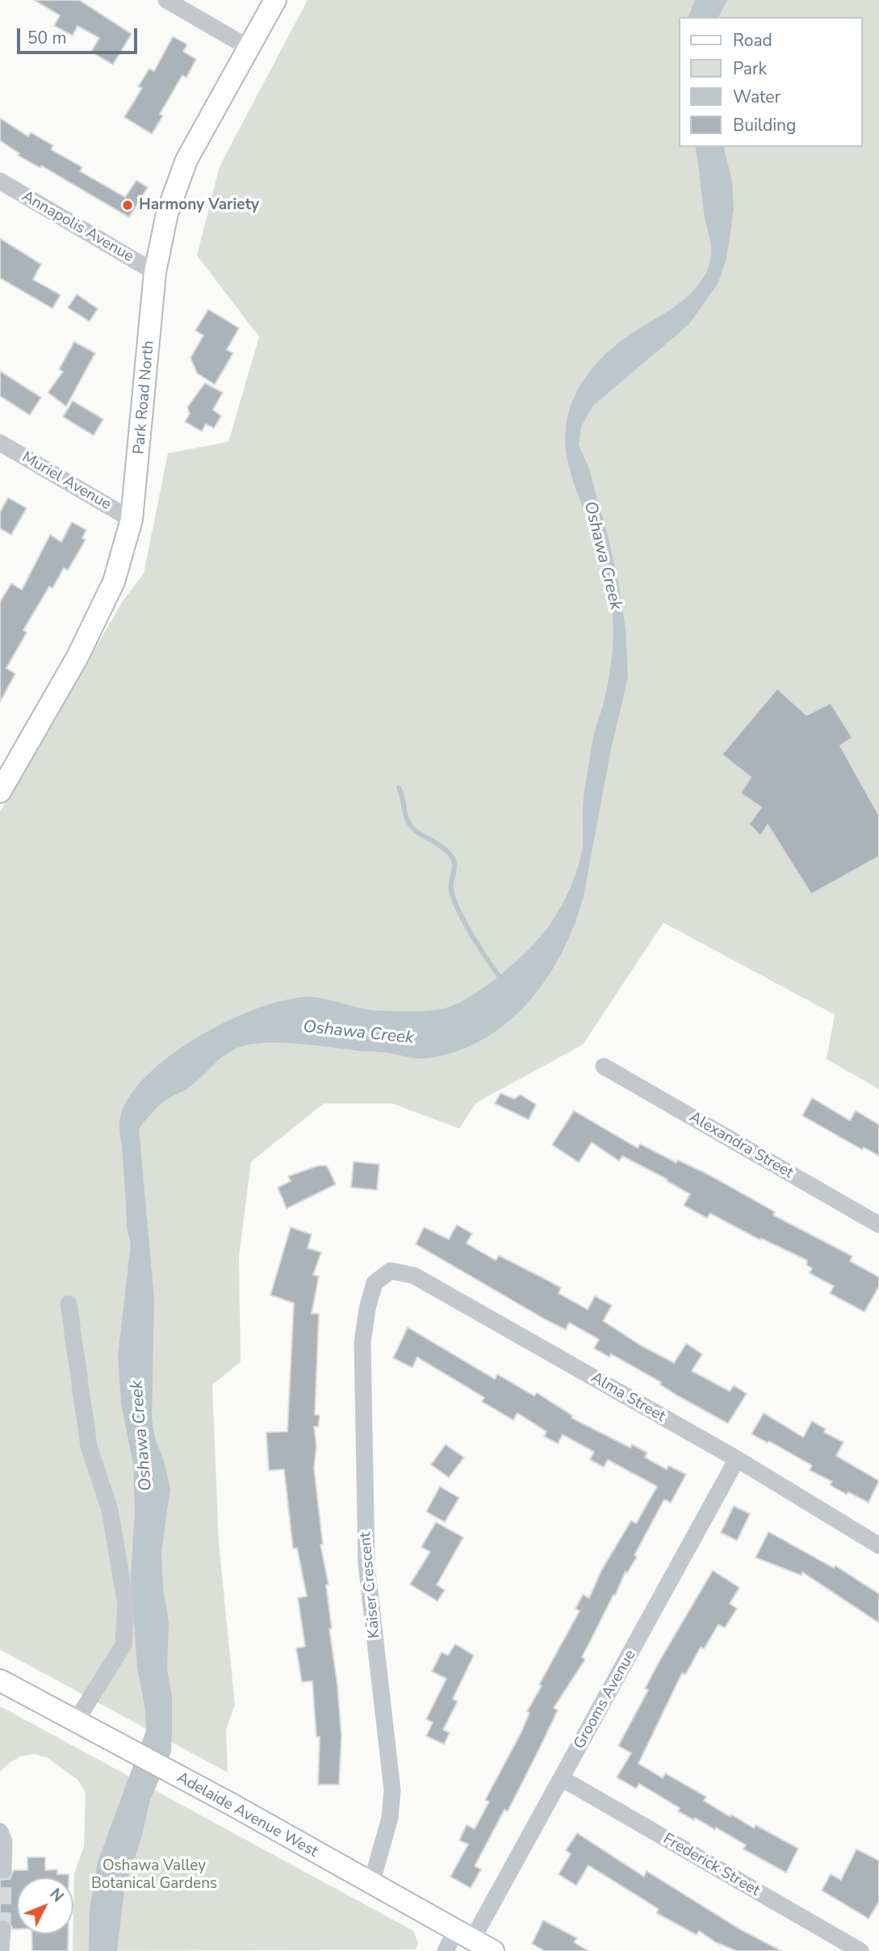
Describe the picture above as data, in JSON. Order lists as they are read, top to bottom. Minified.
{"streets":{"main road":["Park Road North","Adelaide Avenue West"],"street":["Annapolis Avenue","Muriel Avenue","Alexandra Street","Alma Street","Kaiser Crescent","Grooms Avenue","Frederick Street"]},"crossings":[["Annapolis Avenue","Park Road North"],["Park Road North","Muriel Avenue"],["Alma Street","Kaiser Crescent"],["Alma Street","Grooms Avenue"],["Kaiser Crescent","Adelaide Avenue West"],["Grooms Avenue","Adelaide Avenue West"],["Grooms Avenue","Frederick Street"]],"water":["Oshawa Creek"],"parks":["Oshawa Valley Botanical Gardens"],"places":["Harmony Variety"],"legend":["Road","Park","Water","Building"],"scale_bar":"50 m","north":"top right"}
